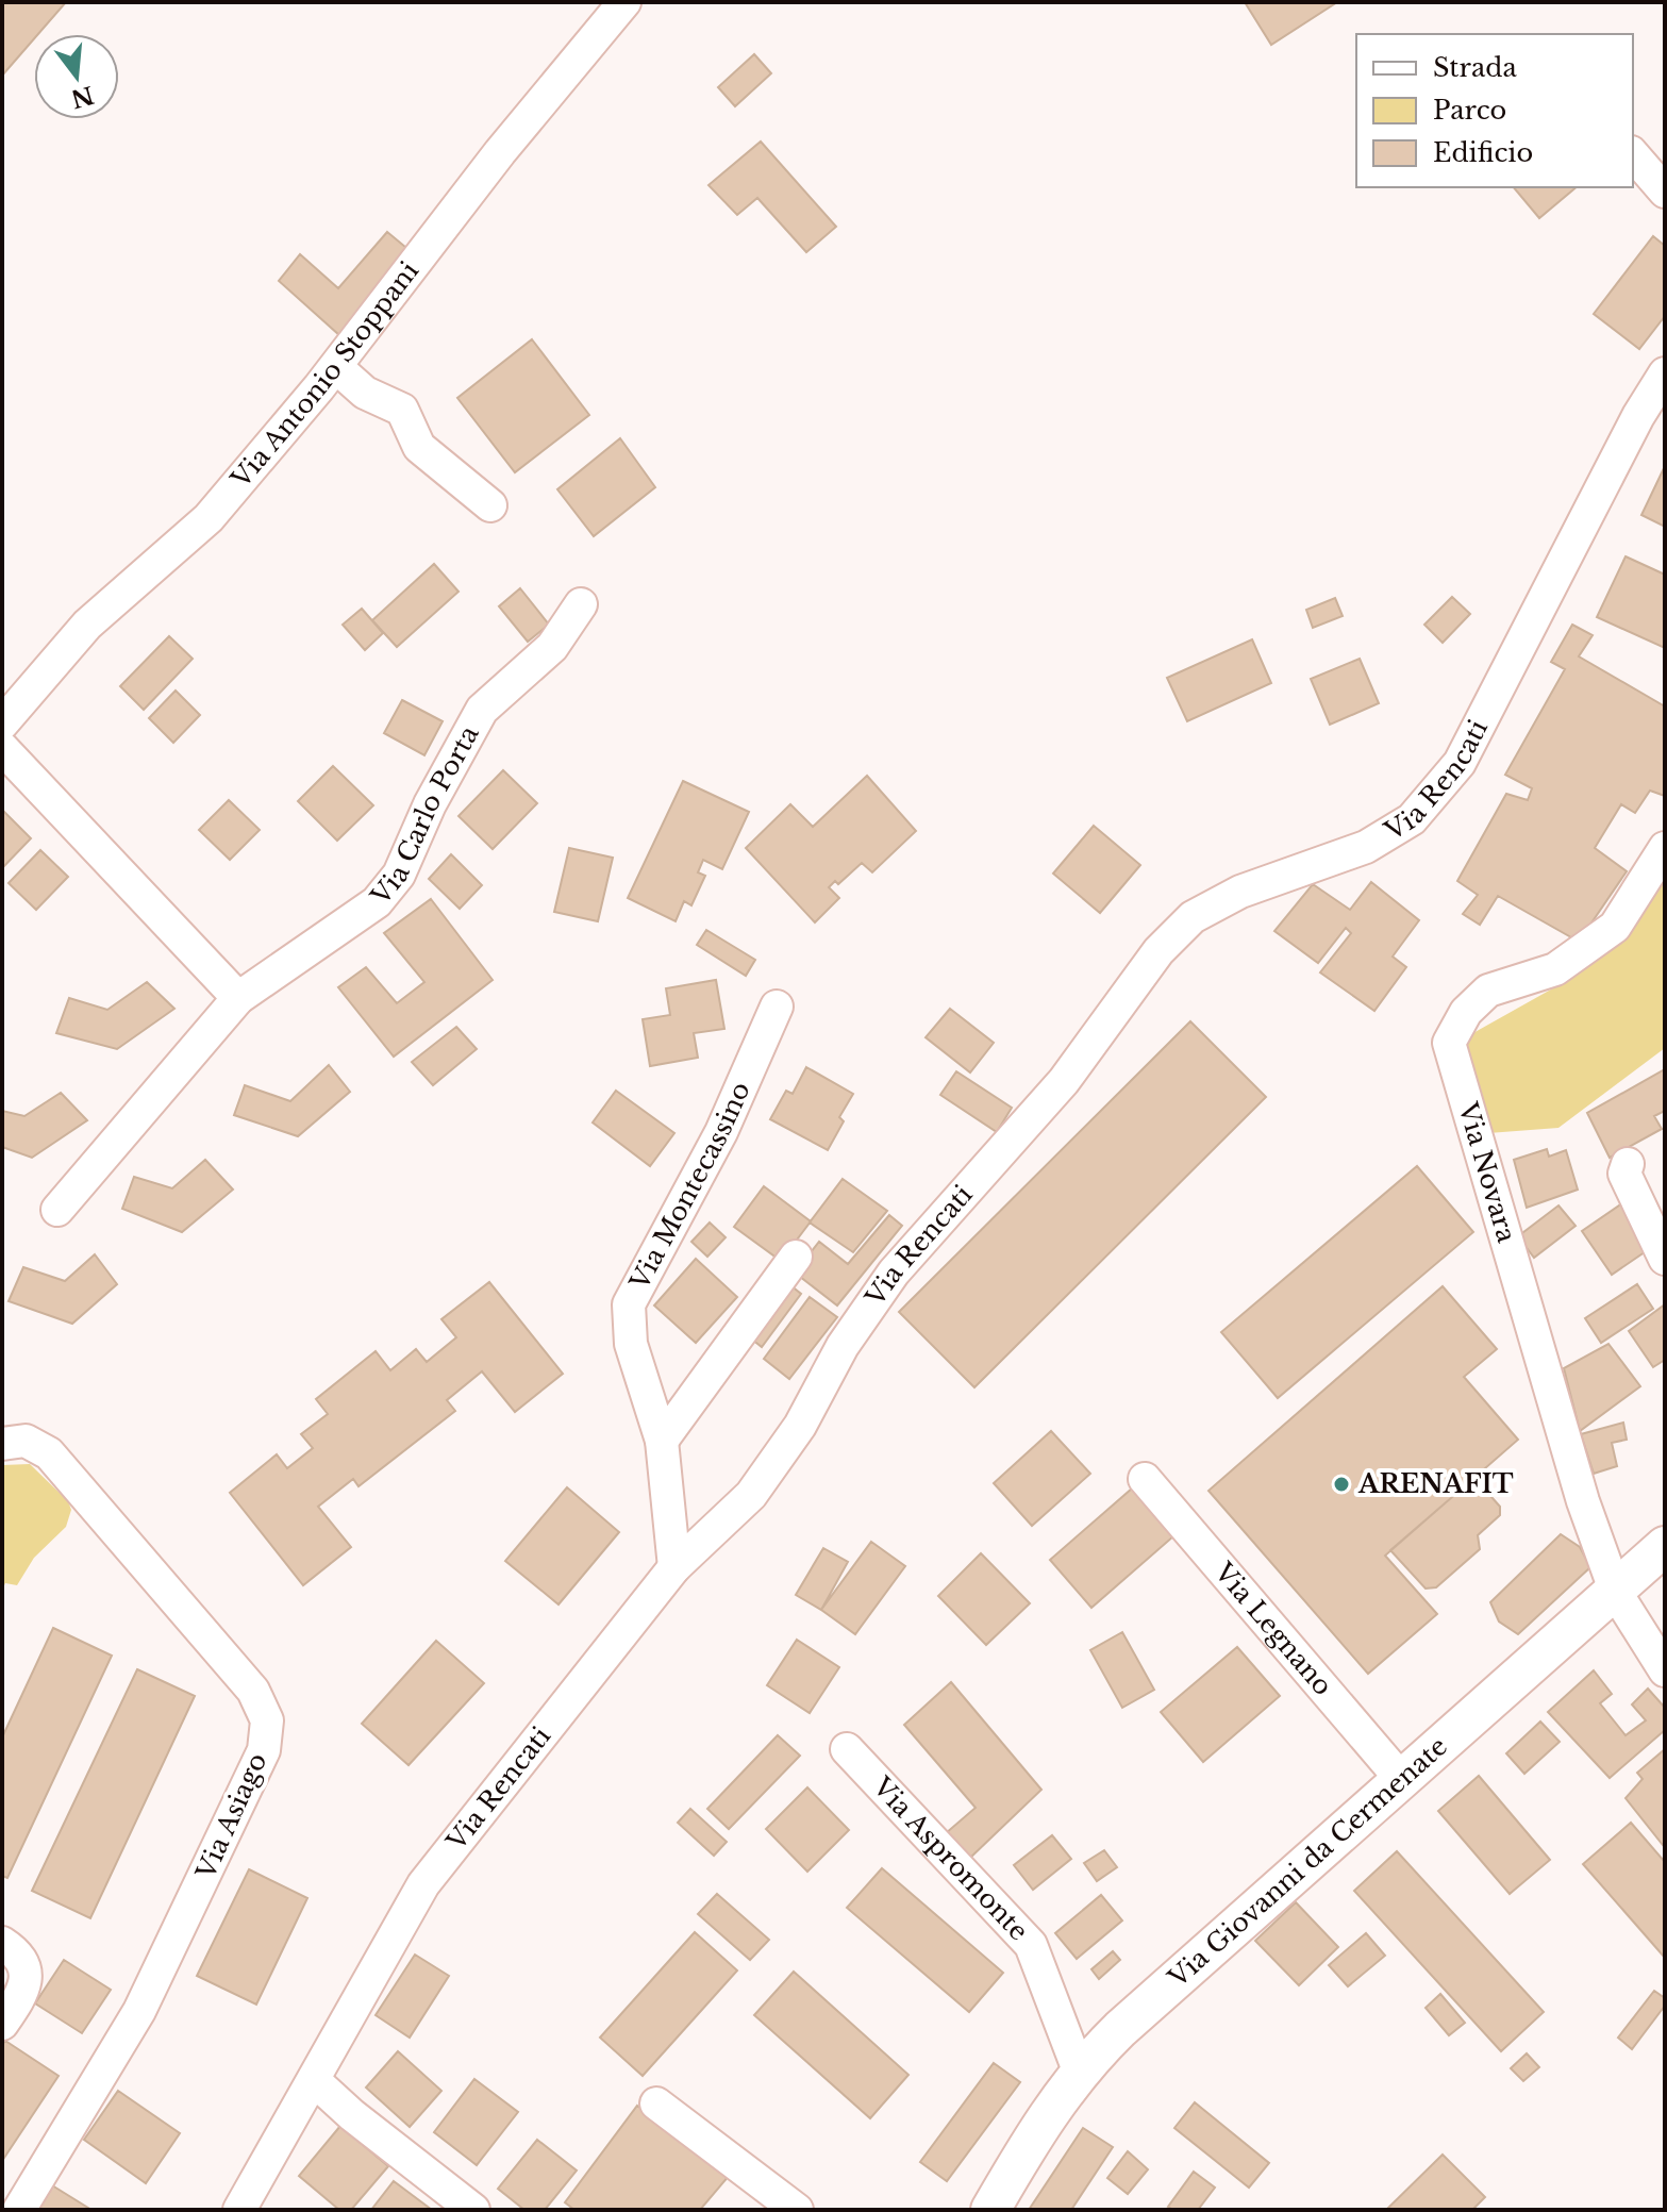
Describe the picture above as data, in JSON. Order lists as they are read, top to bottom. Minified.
{"streets":{"main road":["Via Giovanni da Cermenate"],"street":["Via Antonio Stoppani","Via Rencati","Via Carlo Porta","Via Novara","Via Montecassino","Via Legnano","Via Asiago","Via Aspromonte"]},"crossings":[["Via Rencati","Via Montecassino"],["Via Novara","Via Giovanni da Cermenate"],["Via Legnano","Via Giovanni da Cermenate"],["Via Aspromonte","Via Giovanni da Cermenate"]],"places":["ARENAFIT"],"legend":["Strada","Parco","Edificio"],"north":"bottom"}
